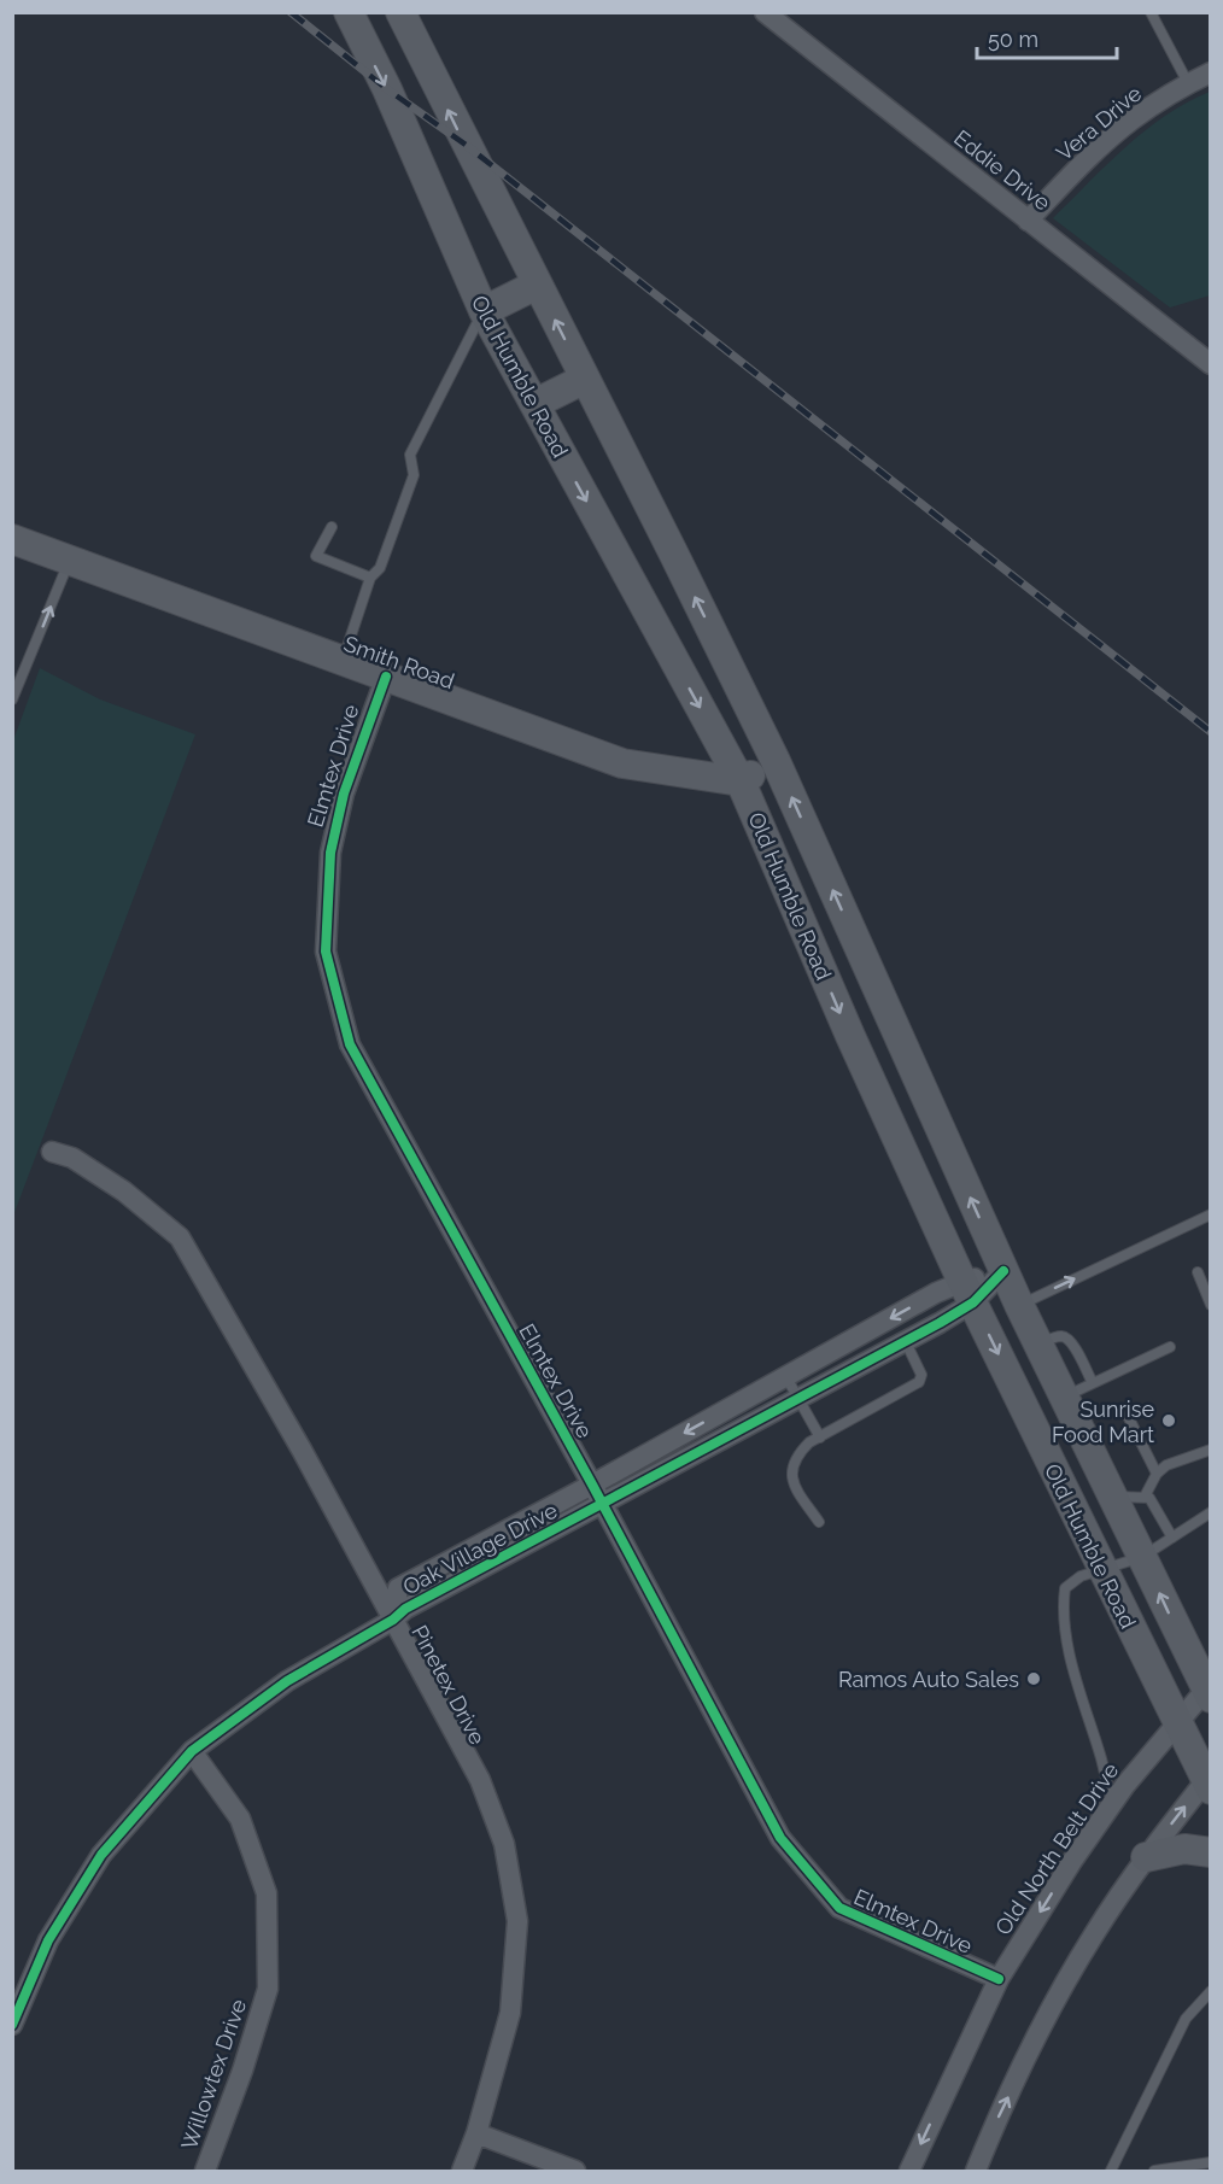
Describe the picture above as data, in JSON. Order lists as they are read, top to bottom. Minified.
{"streets":{"main road":["Old Humble Road","Smith Road"],"street":["Vera Drive","Eddie Drive","Elmtex Drive","Oak Village Drive","Pinetex Drive","Old North Belt Drive","Willowtex Drive"]},"crossings":[["Vera Drive","Eddie Drive"],["Old Humble Road","Smith Road"],["Old Humble Road","Oak Village Drive"],["Old Humble Road","Old North Belt Drive"],["Smith Road","Elmtex Drive"],["Elmtex Drive","Oak Village Drive"],["Elmtex Drive","Old North Belt Drive"],["Oak Village Drive","Pinetex Drive"],["Oak Village Drive","Willowtex Drive"]],"places":["Sunrise Food Mart","Ramos Auto Sales"],"scale_bar":"50 m"}
